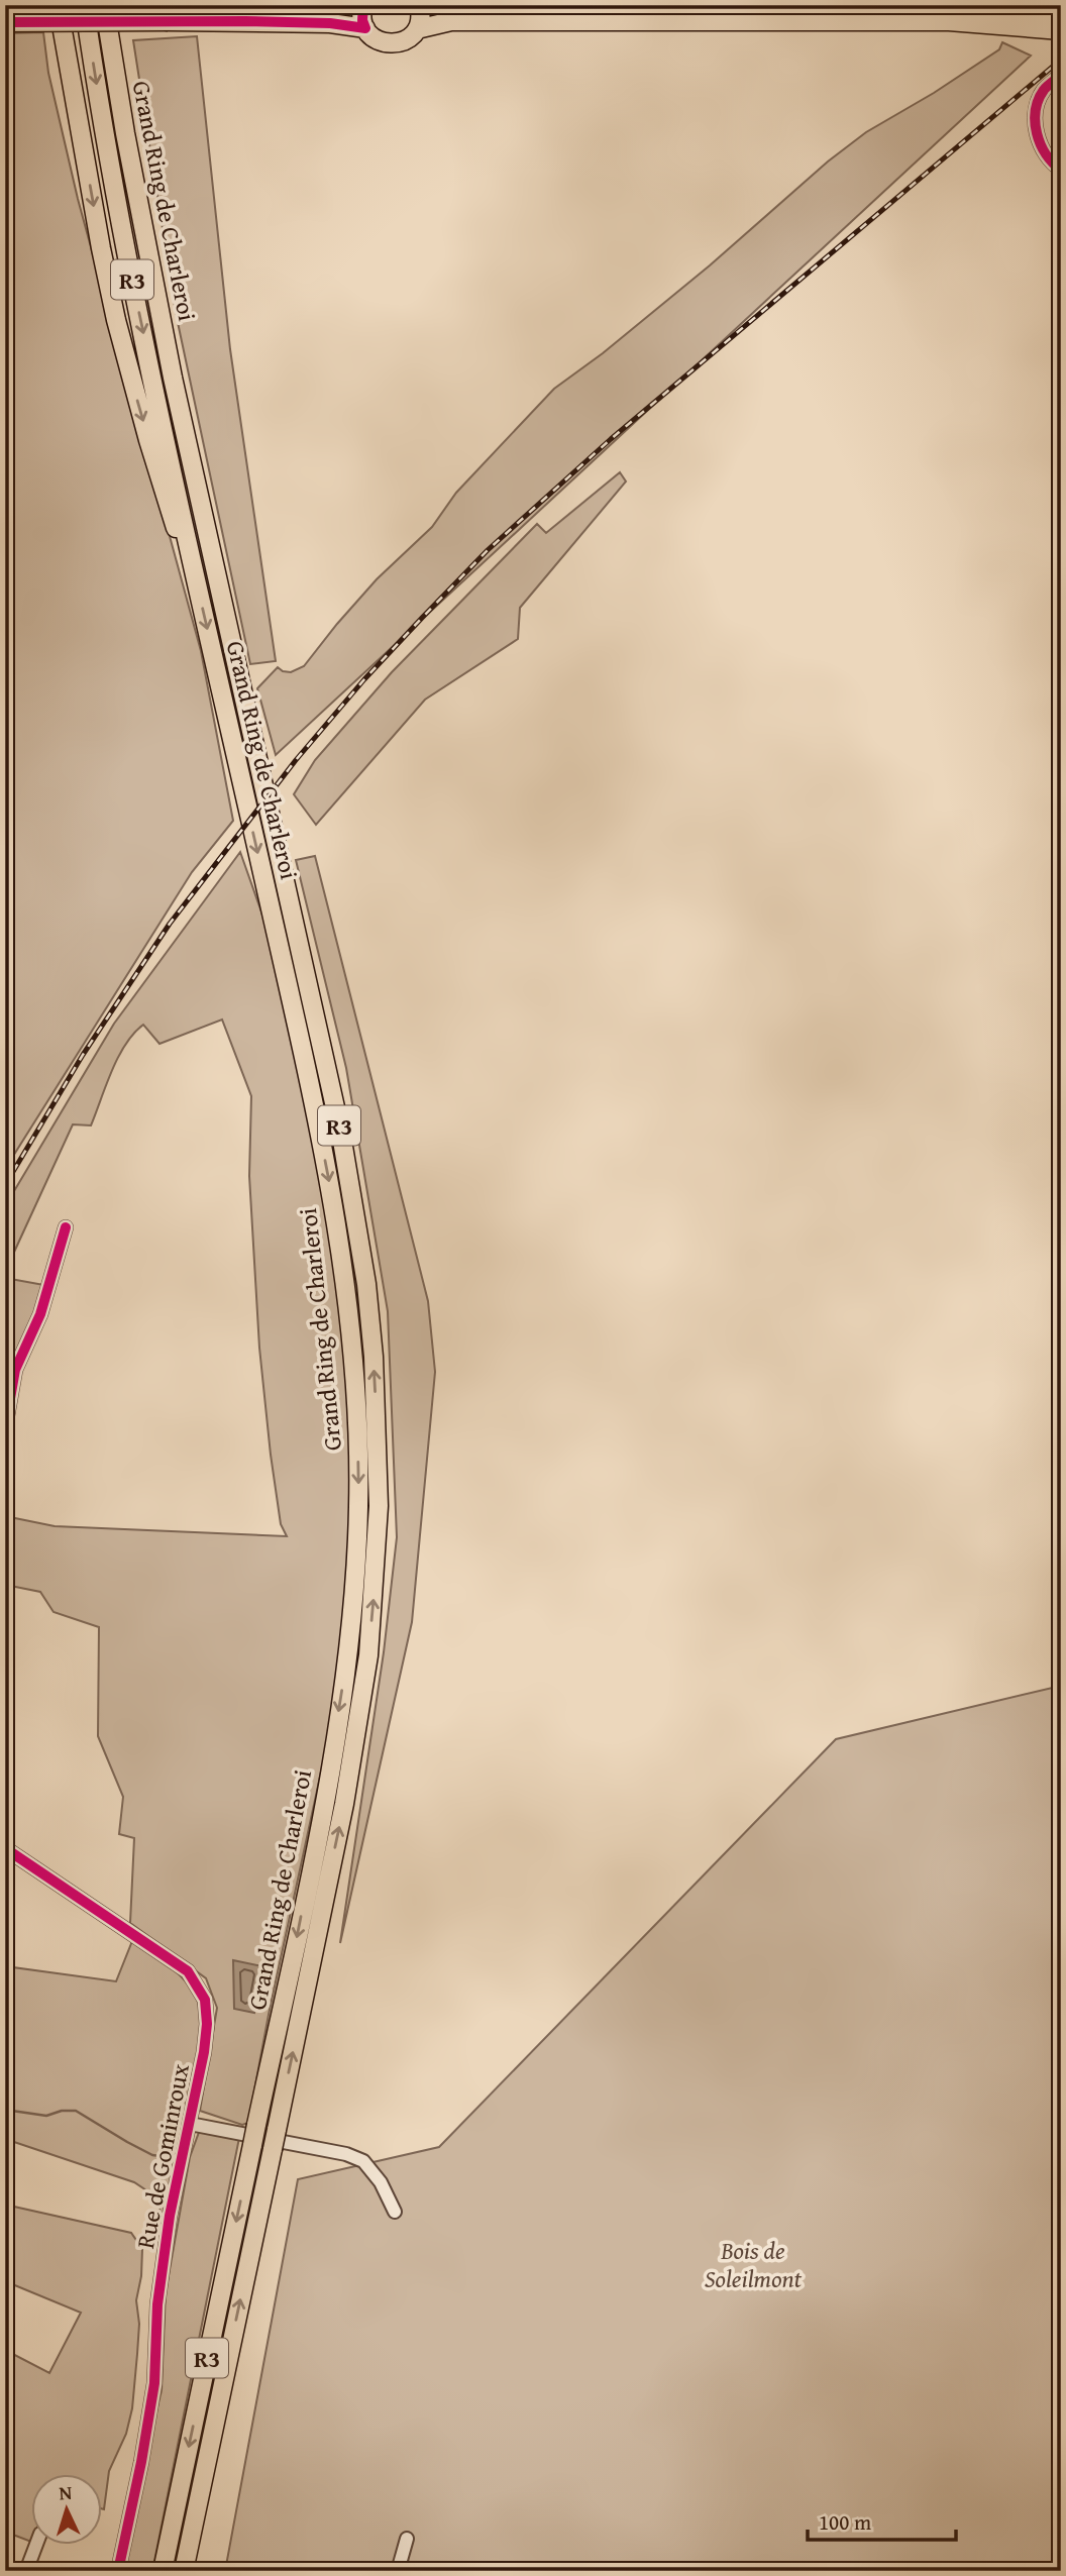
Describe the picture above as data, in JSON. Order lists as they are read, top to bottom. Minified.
{"streets":{"highway":["Grand Ring de Charleroi","R3"],"street":["Rue de Gominroux"]},"parks":["Bois de Soleilmont"],"scale_bar":"100 m","north":"top"}
